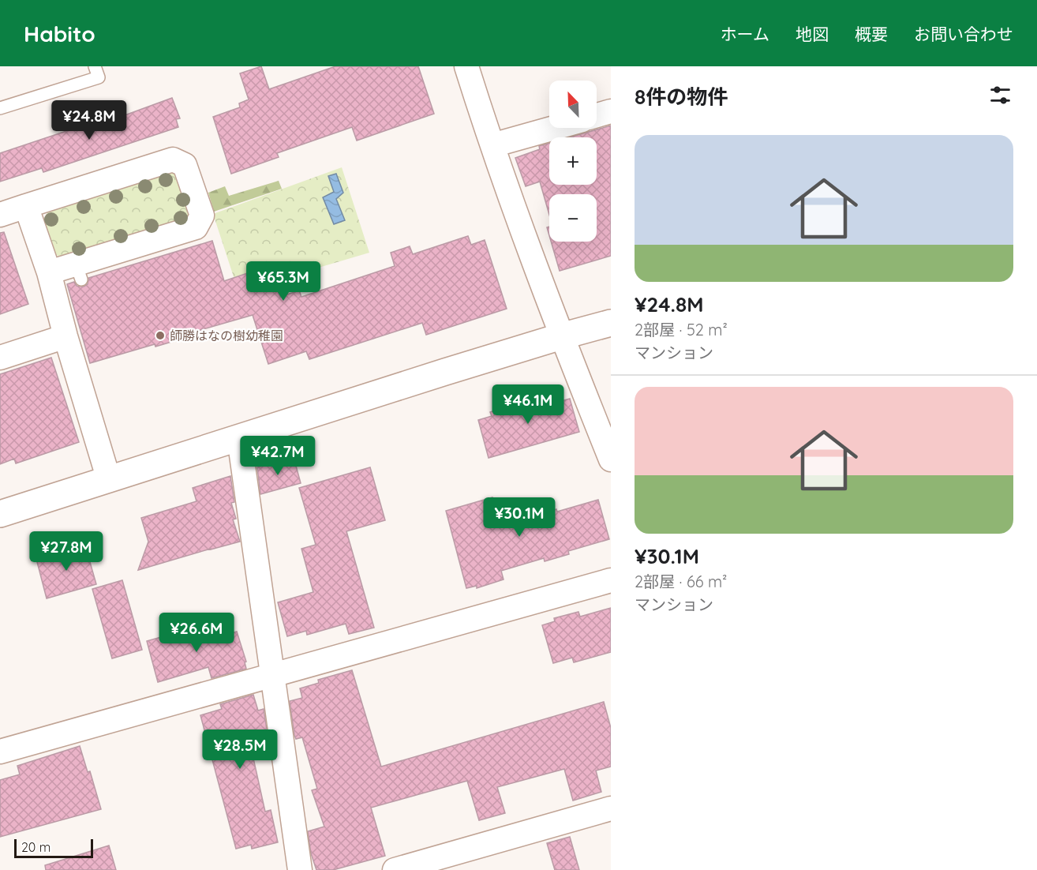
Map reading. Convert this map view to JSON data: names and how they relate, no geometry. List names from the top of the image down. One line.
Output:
{"places":["師勝はなの樹幼稚園"],"scale_bar":"20 m","north":"top left","page":{"header":"Habito","nav":["ホーム","地図","概要","お問い合わせ"],"heading":"8件の物件","map_buttons":["+","−"],"price":["¥24.8M","¥65.3M","¥46.1M","¥42.7M","¥30.1M","¥27.8M","¥26.6M","¥28.5M"],"list":[{"name":"¥24.8M","note":"2部屋 · 52 m² · マンション"},{"name":"¥30.1M","note":"2部屋 · 66 m² · マンション"}],"scale":"20 m"}}
